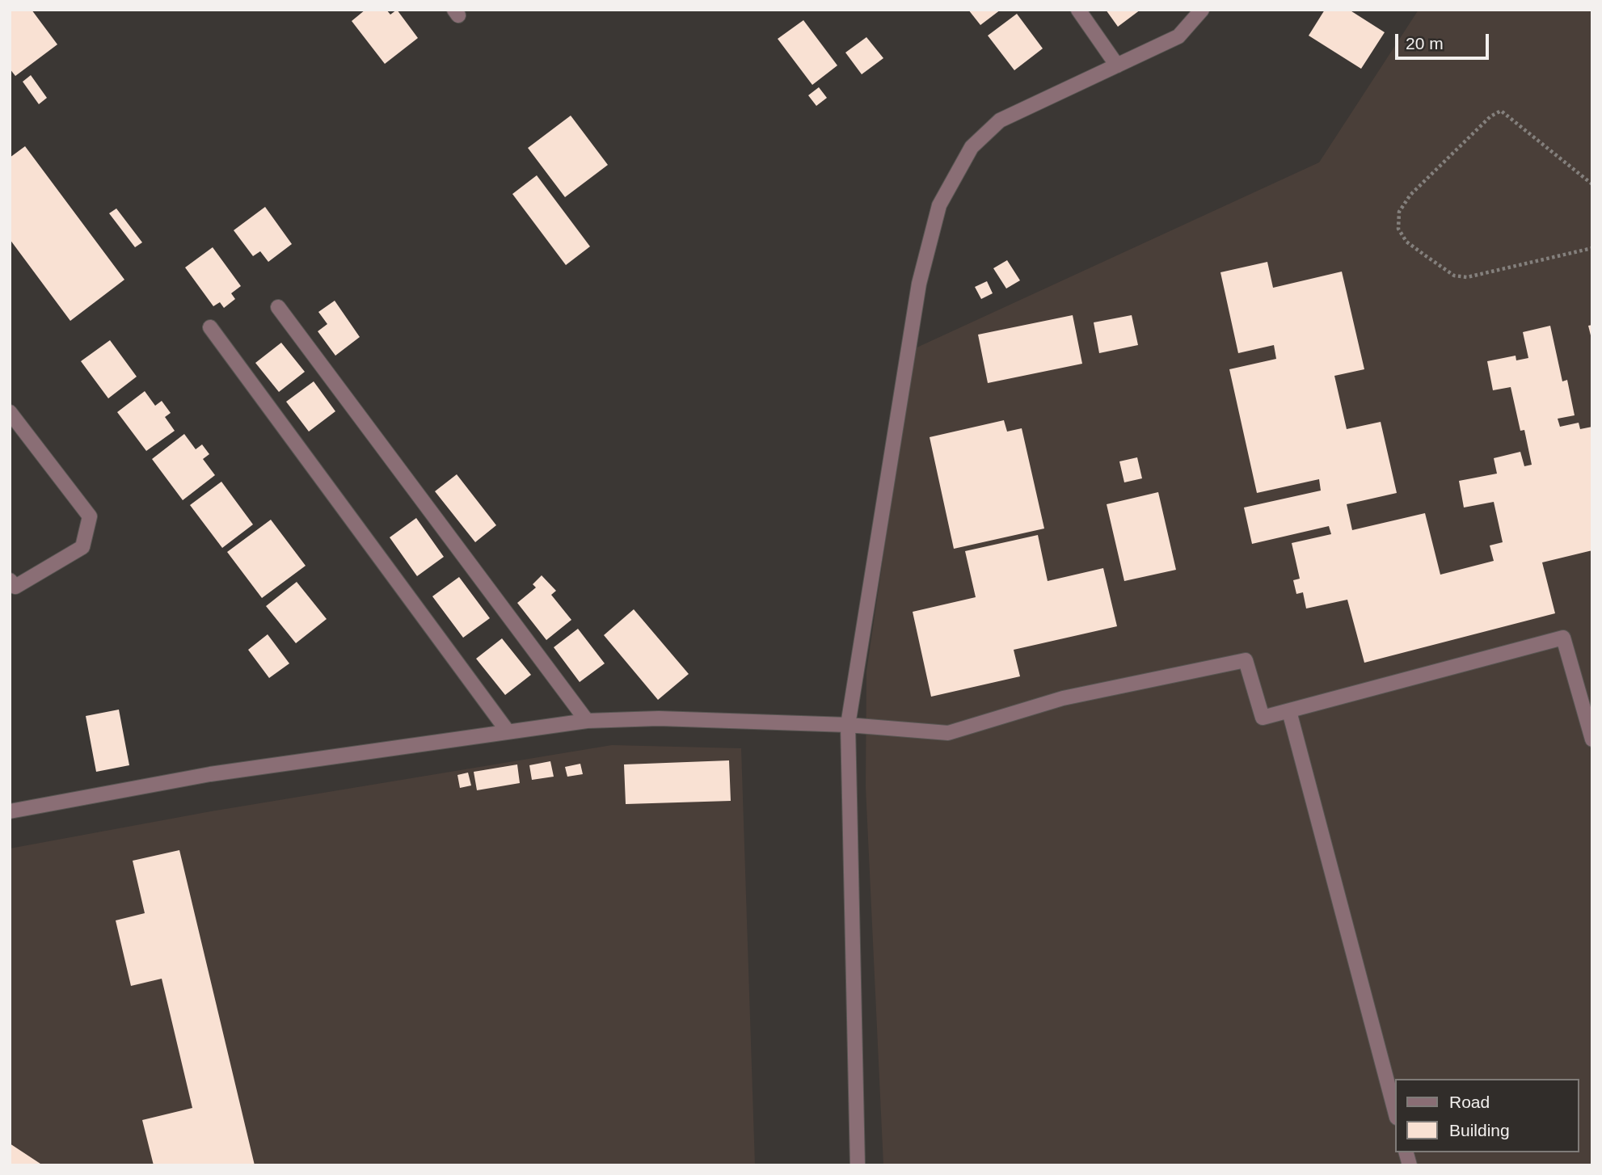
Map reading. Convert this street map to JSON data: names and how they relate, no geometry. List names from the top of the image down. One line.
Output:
{"legend":["Road","Building"],"scale_bar":"20 m"}
